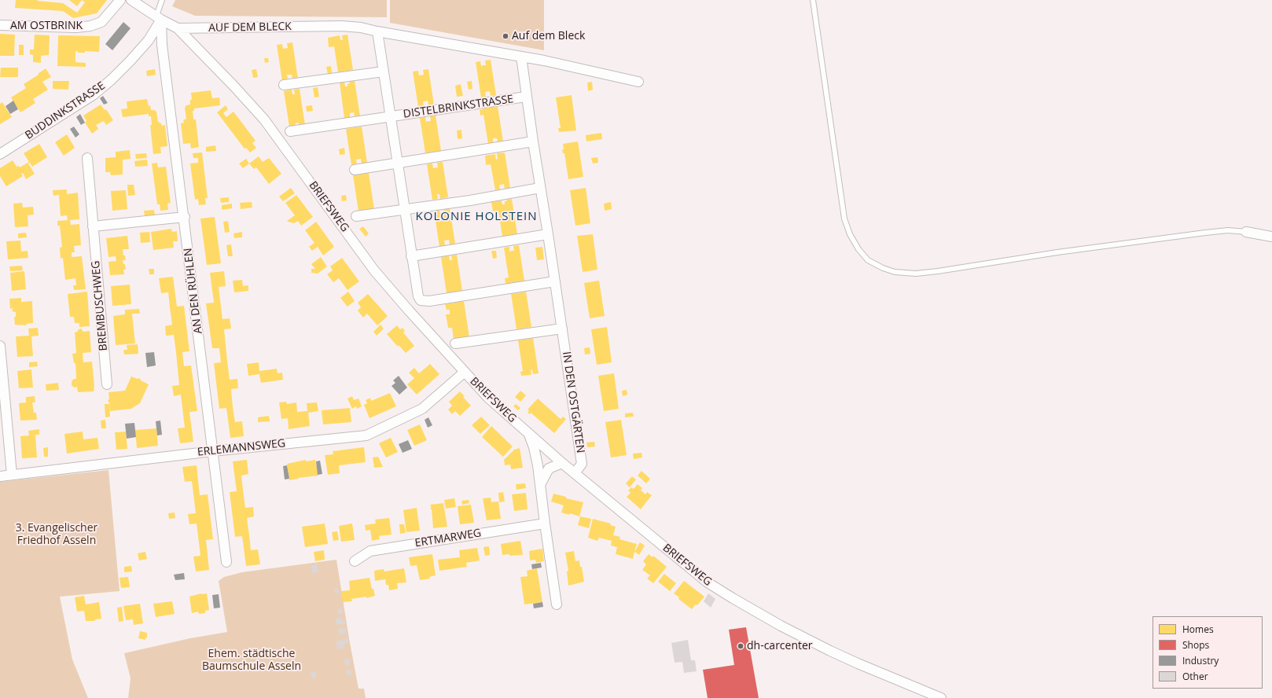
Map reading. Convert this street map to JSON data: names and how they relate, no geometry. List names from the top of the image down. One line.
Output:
{"streets":{"street":["AM OSTBRINK","AUF DEM BLECK","DISTELBRINKSTRASSE","BUDDINKSTRASSE","BRIEFSWEG","AN DEN RÜHLEN","BREMBUSCHWEG","IN DEN OSTGÄRTEN","ERLEMANNSWEG","ERTMARWEG"]},"crossings":[["AUF DEM BLECK","DISTELBRINKSTRASSE"],["AUF DEM BLECK","BRIEFSWEG"],["AUF DEM BLECK","IN DEN OSTGÄRTEN"],["DISTELBRINKSTRASSE","IN DEN OSTGÄRTEN"],["BUDDINKSTRASSE","BRIEFSWEG"],["BUDDINKSTRASSE","AN DEN RÜHLEN"],["BRIEFSWEG","AN DEN RÜHLEN"],["BRIEFSWEG","IN DEN OSTGÄRTEN"],["BRIEFSWEG","ERLEMANNSWEG"],["AN DEN RÜHLEN","ERLEMANNSWEG"]],"districts":["KOLONIE HOLSTEIN"],"parks":["3. Evangelischer Friedhof Asseln","Ehem. städtische Baumschule Asseln"],"places":["Auf dem Bleck","dh-carcenter"],"legend":["Homes","Shops","Industry","Other"]}
